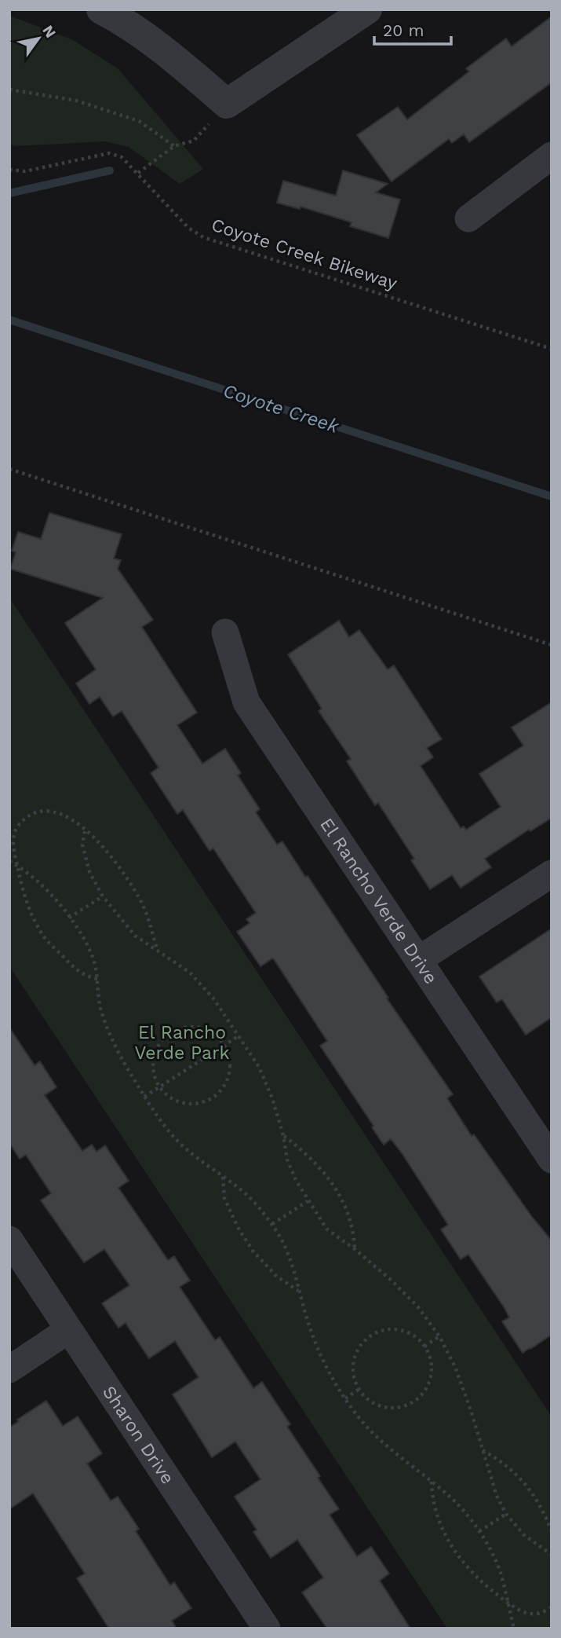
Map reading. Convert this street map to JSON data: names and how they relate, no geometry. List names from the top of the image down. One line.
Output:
{"streets":{"street":["El Rancho Verde Drive","Sharon Drive"],"path":["Coyote Creek Bikeway"]},"water":["Coyote Creek"],"parks":["El Rancho Verde Park"],"scale_bar":"20 m","north":"top right"}
